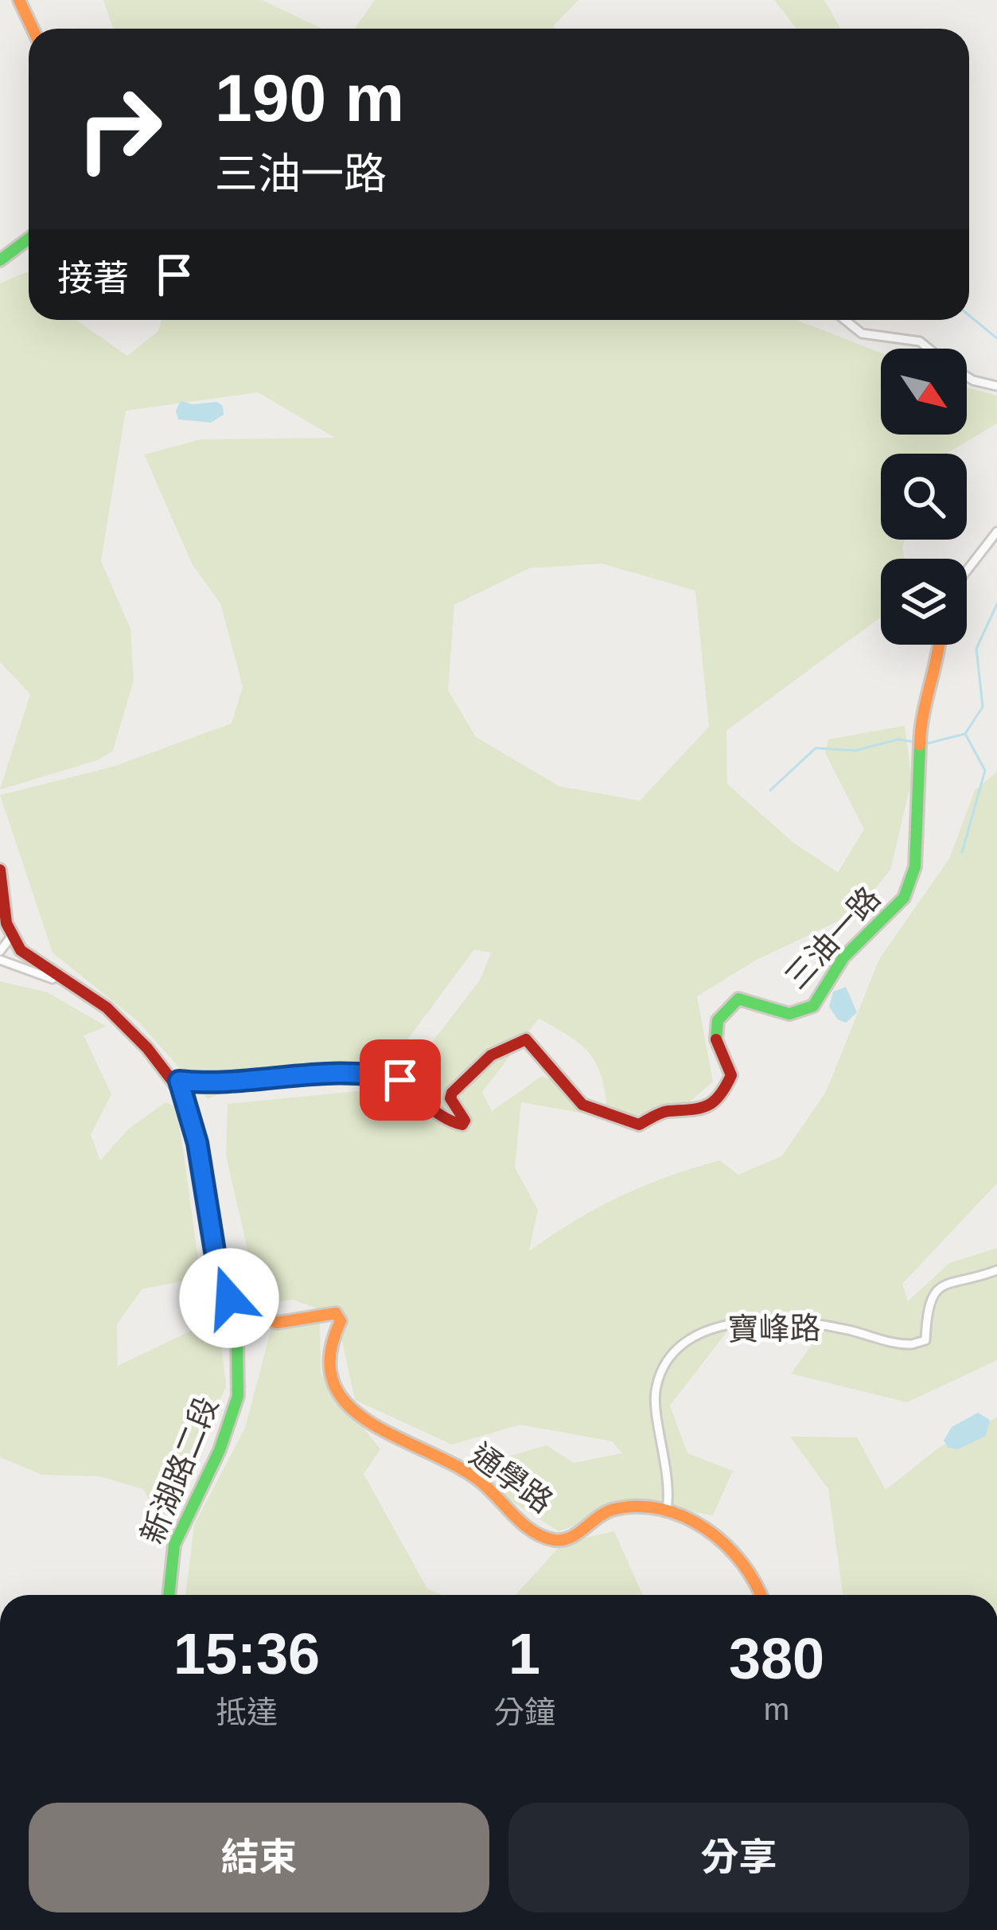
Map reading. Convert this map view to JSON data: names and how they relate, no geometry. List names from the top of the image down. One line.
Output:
{"streets":{"street":["三油一路","寶峰路","新湖路二段","通學路"]},"crossings":[["三油一路","新湖路二段"],["寶峰路","通學路"],["新湖路二段","通學路"]],"north":"bottom right","page":{"turn":["190 m","三油一路"],"then":"接著","eta":["15:36","抵達","1","分鐘","380","m"],"buttons":["結束","分享"]}}
